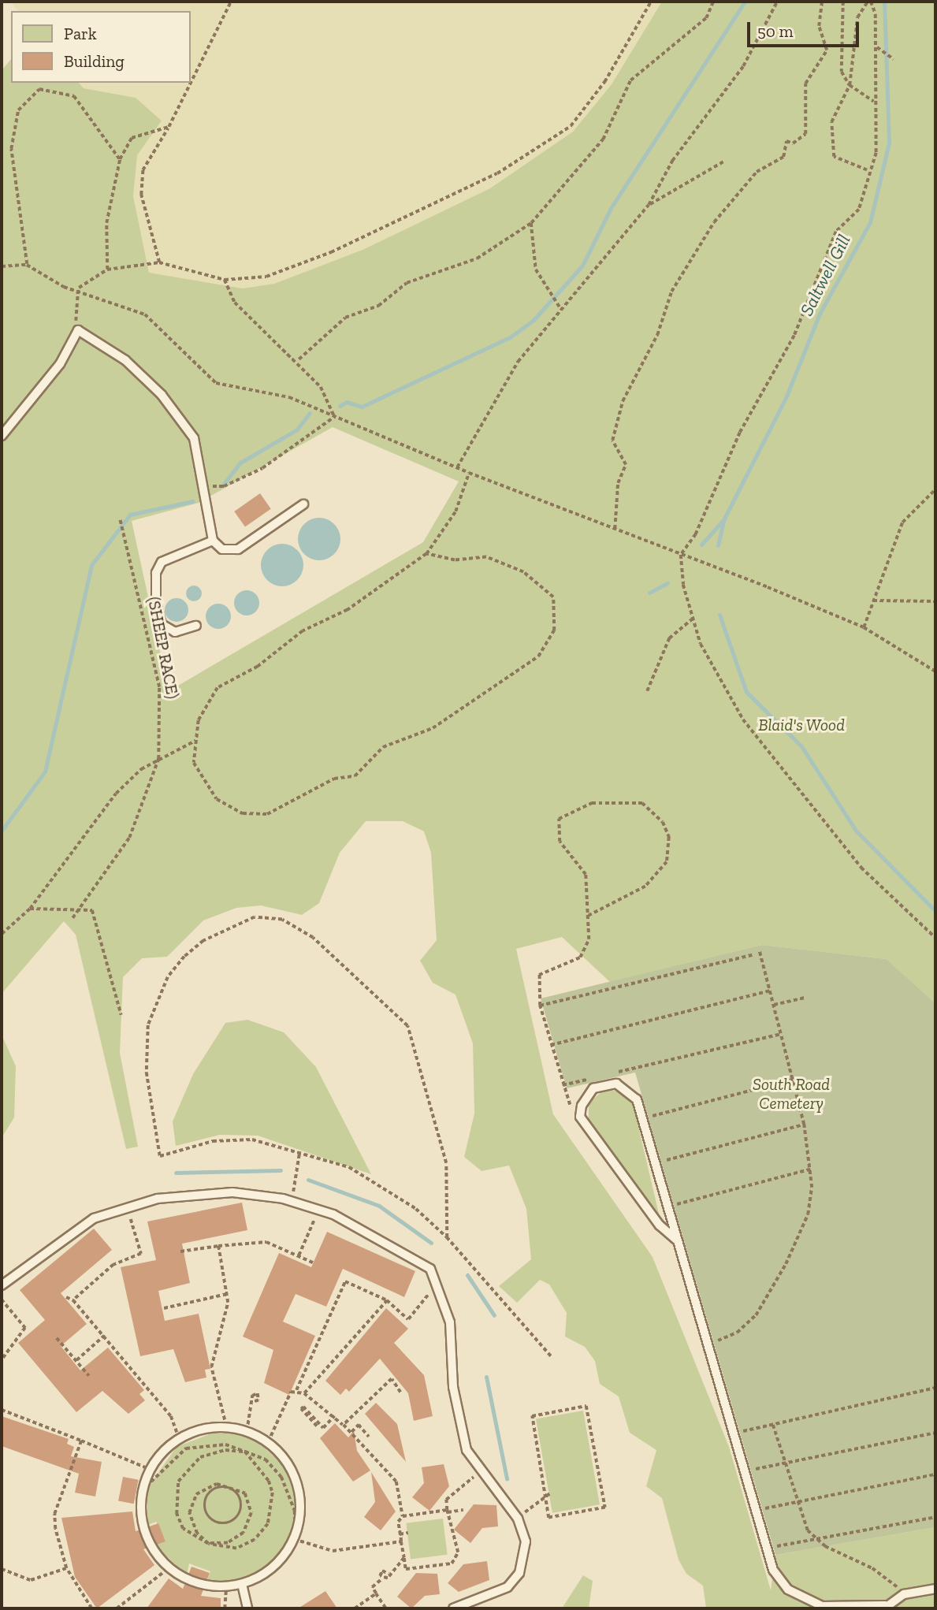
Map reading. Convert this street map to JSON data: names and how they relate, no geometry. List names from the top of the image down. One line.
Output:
{"streets":{"path":["(SHEEP RACE)"]},"water":["Saltwell Gill"],"parks":["Blaid's Wood","South Road Cemetery"],"legend":["Park","Building"],"scale_bar":"50 m"}
